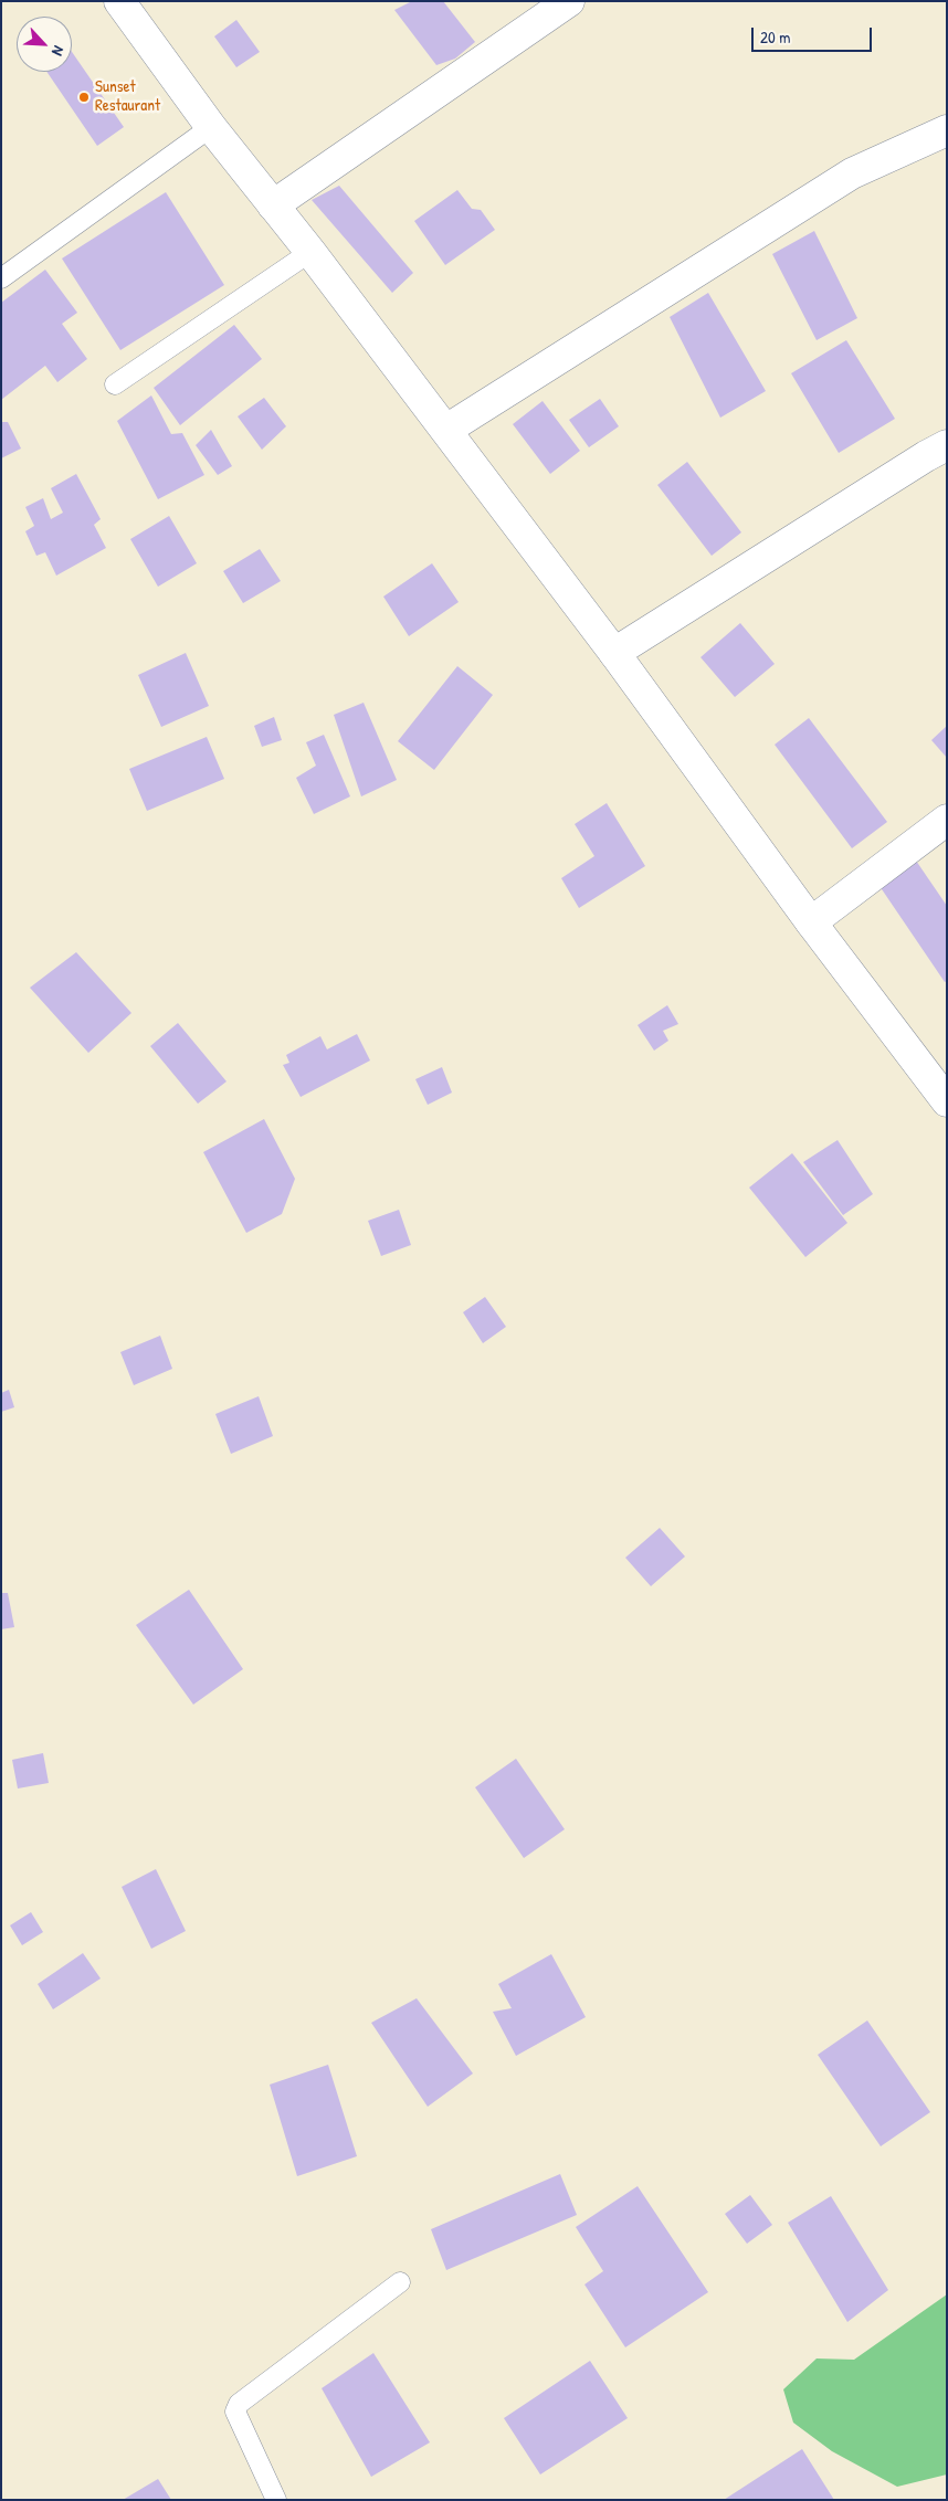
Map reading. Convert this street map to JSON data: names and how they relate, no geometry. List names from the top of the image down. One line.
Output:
{"places":["Sunset Restaurant"],"scale_bar":"20 m","north":"bottom right"}
